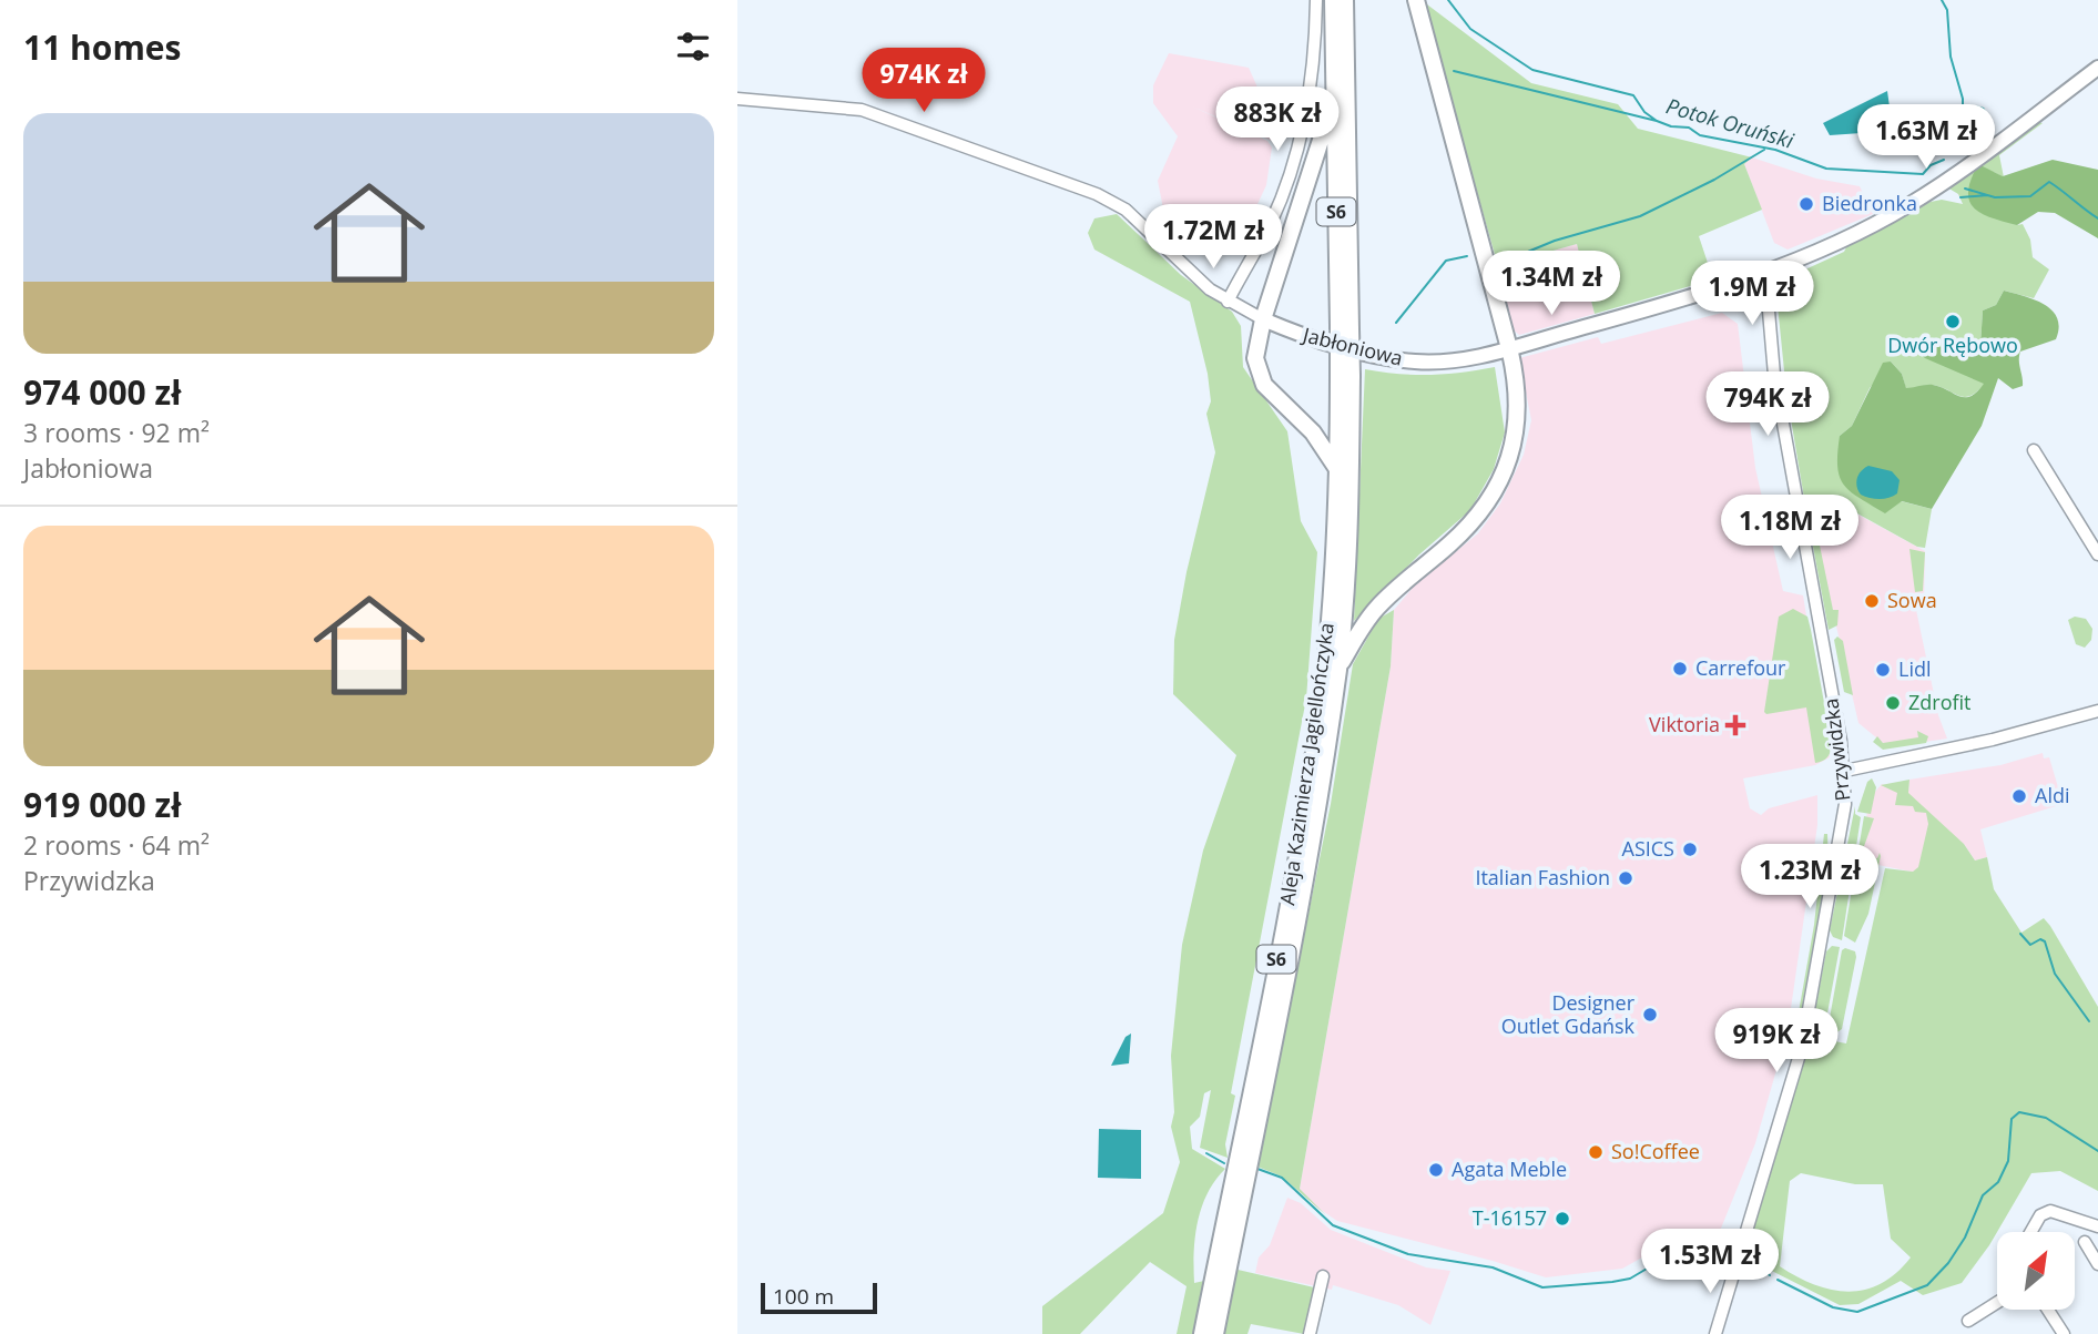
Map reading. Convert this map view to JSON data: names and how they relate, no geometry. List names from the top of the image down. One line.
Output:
{"streets":{"highway":["S6","Aleja Kazimierza Jagiellończyka"],"main road":["Jabłoniowa"],"street":["Przywidzka"]},"crossings":[["Jabłoniowa","Przywidzka"]],"water":["Potok Oruński"],"places":{"other":["Biedronka","Dwór Rębowo","Sowa","Carrefour","Lidl","Zdrofit","Aldi","ASICS","Italian Fashion","Designer Outlet Gdańsk","So!Coffee","Agata Meble","T-16157"],"health":["Viktoria"]},"scale_bar":"100 m","north":"top right","page":{"heading":"11 homes","price":["974K zł","883K zł","1.63M zł","1.72M zł","1.34M zł","1.9M zł","794K zł","1.18M zł","1.23M zł","919K zł","1.53M zł"],"list":[{"name":"974 000 zł","note":"3 rooms · 92 m² · Jabłoniowa"},{"name":"919 000 zł","note":"2 rooms · 64 m² · Przywidzka"}],"scale":"100 m"}}
